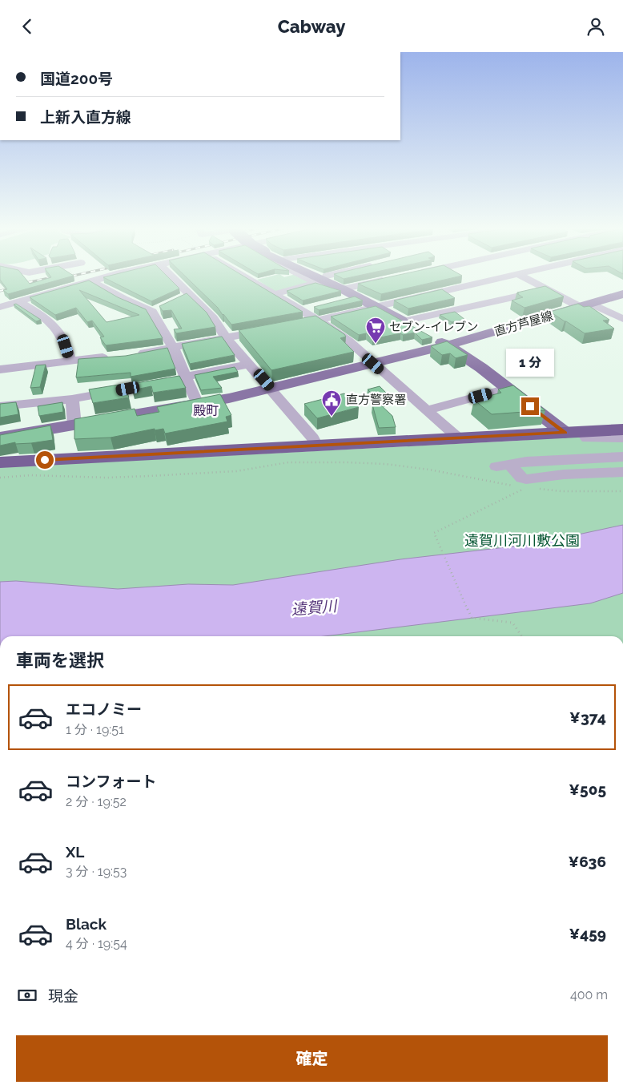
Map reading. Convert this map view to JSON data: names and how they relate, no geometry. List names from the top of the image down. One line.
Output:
{"streets":{"main road":["直方芦屋線"]},"districts":["殿町"],"water":["遠賀川"],"parks":["遠賀川河川敷公園"],"places":{"supermarket":["セブン-イレブン"],"public building":["直方警察署"]},"page":{"header":"Cabway","banner":["国道200号","上新入直方線"],"bubble":"1 分","heading":"車両を選択","list":[{"name":"エコノミー","note":"1 分 · 19:51","value":"¥374"},{"name":"コンフォート","note":"2 分 · 19:52","value":"¥505"},{"name":"XL","note":"3 分 · 19:53","value":"¥636"},{"name":"Black","note":"4 分 · 19:54","value":"¥459"}],"pay":["現金","400 m"],"buttons":"確定"}}
